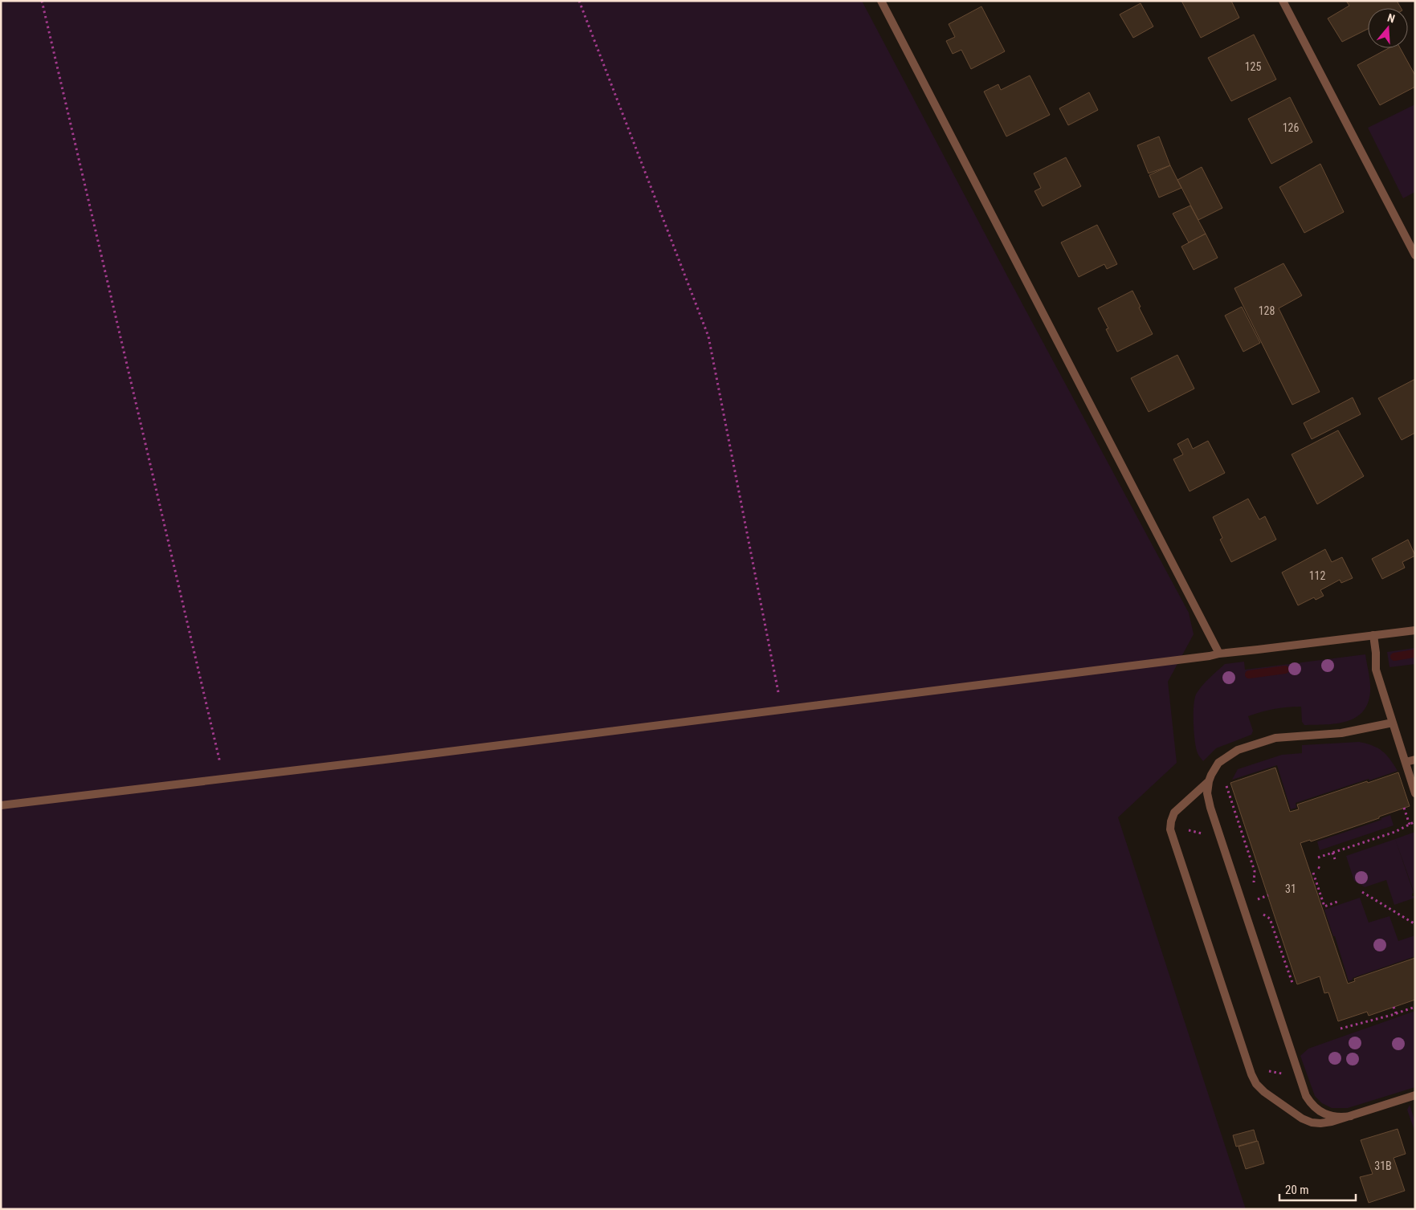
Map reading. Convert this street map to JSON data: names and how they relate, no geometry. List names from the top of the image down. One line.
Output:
{"house_numbers":["125","126","128","112","31","31B"],"scale_bar":"20 m","north":"top"}
